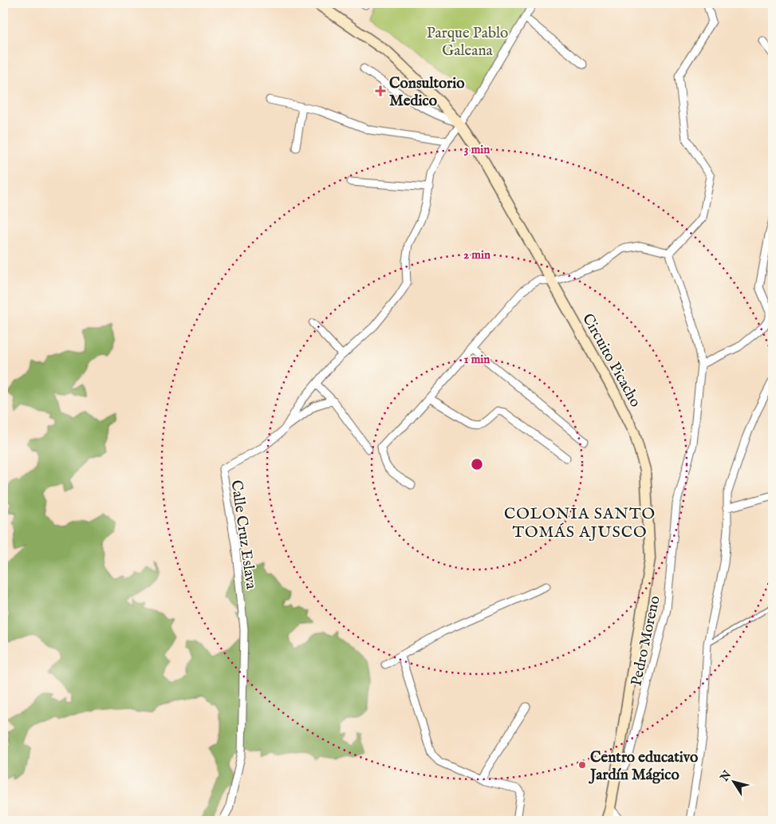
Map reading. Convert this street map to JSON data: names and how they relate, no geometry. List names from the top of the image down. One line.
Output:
{"streets":{"main road":["Circuito Picacho"],"street":["Calle Cruz Eslava","Pedro Moreno"]},"crossings":[["Circuito Picacho","Calle Cruz Eslava"],["Circuito Picacho","Pedro Moreno"]],"districts":["COLONIA SANTO TOMÁS AJUSCO"],"parks":["Parque Pablo Galeana"],"places":{"health":["Consultorio Medico"],"other":["Centro educativo Jardín Mágico"]},"north":"top left","rings":["3 min","2 min","1 min"]}
